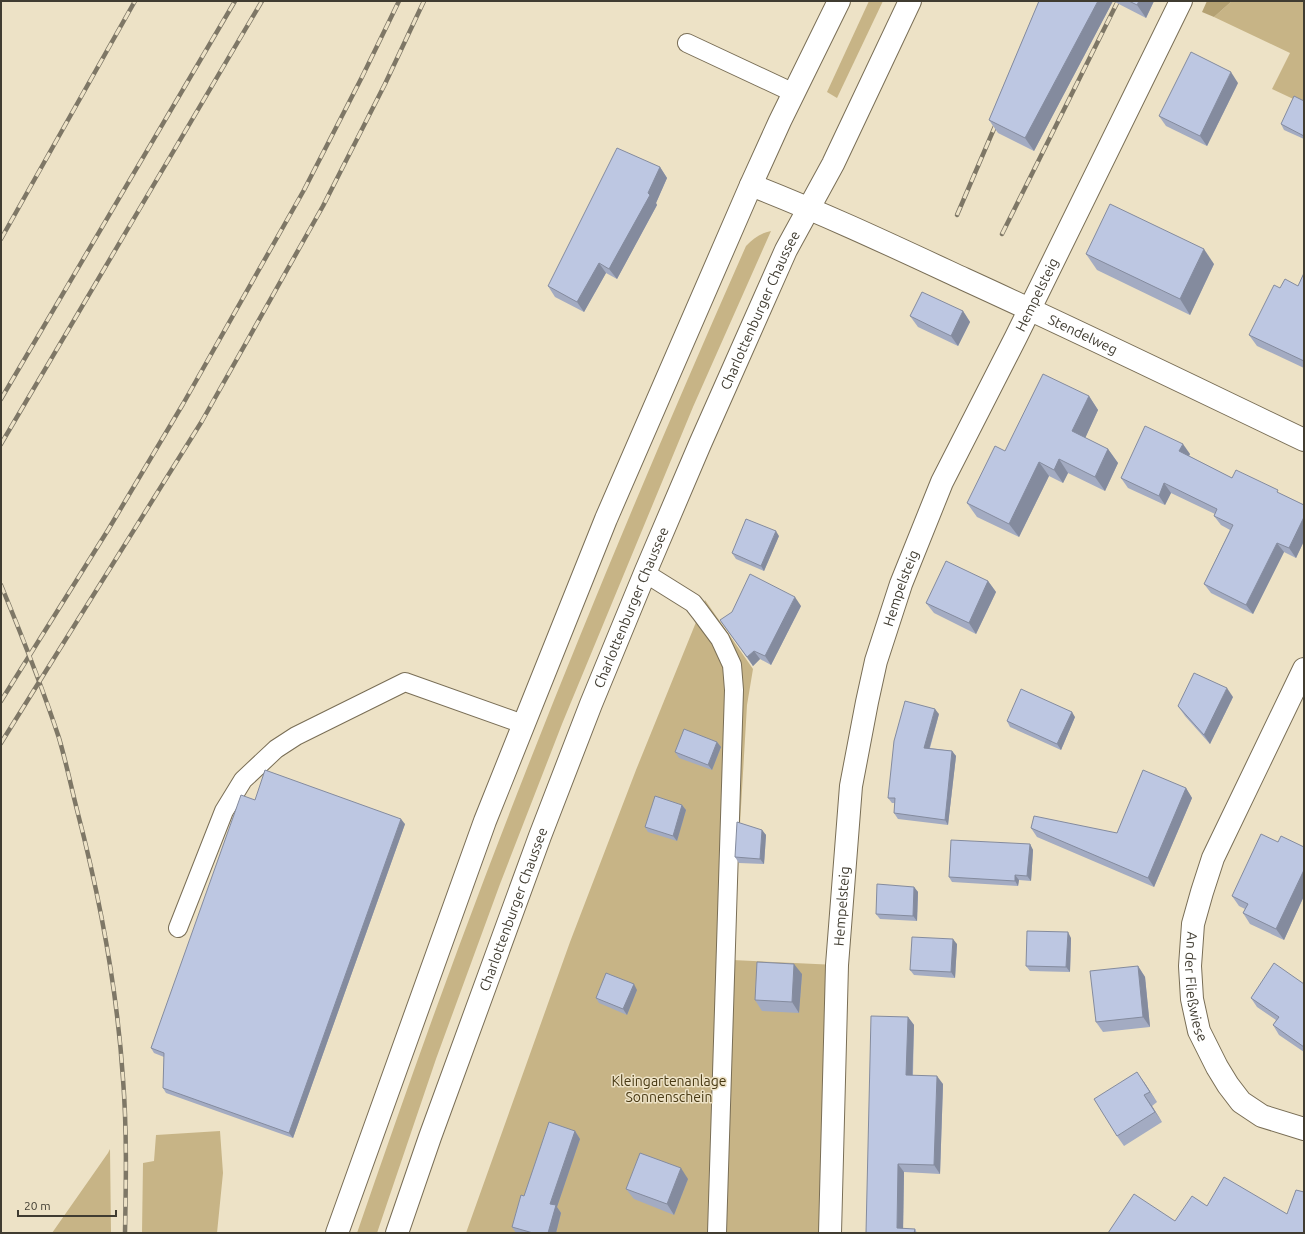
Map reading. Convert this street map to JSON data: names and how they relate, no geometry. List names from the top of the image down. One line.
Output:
{"streets":{"main road":["Hempelsteig","Charlottenburger Chaussee","Stendelweg","An der Fließwiese"]},"crossings":[["Hempelsteig","Stendelweg"],["Charlottenburger Chaussee","Stendelweg"]],"parks":["Kleingartenanlage Sonnenschein"],"scale_bar":"20 m"}
